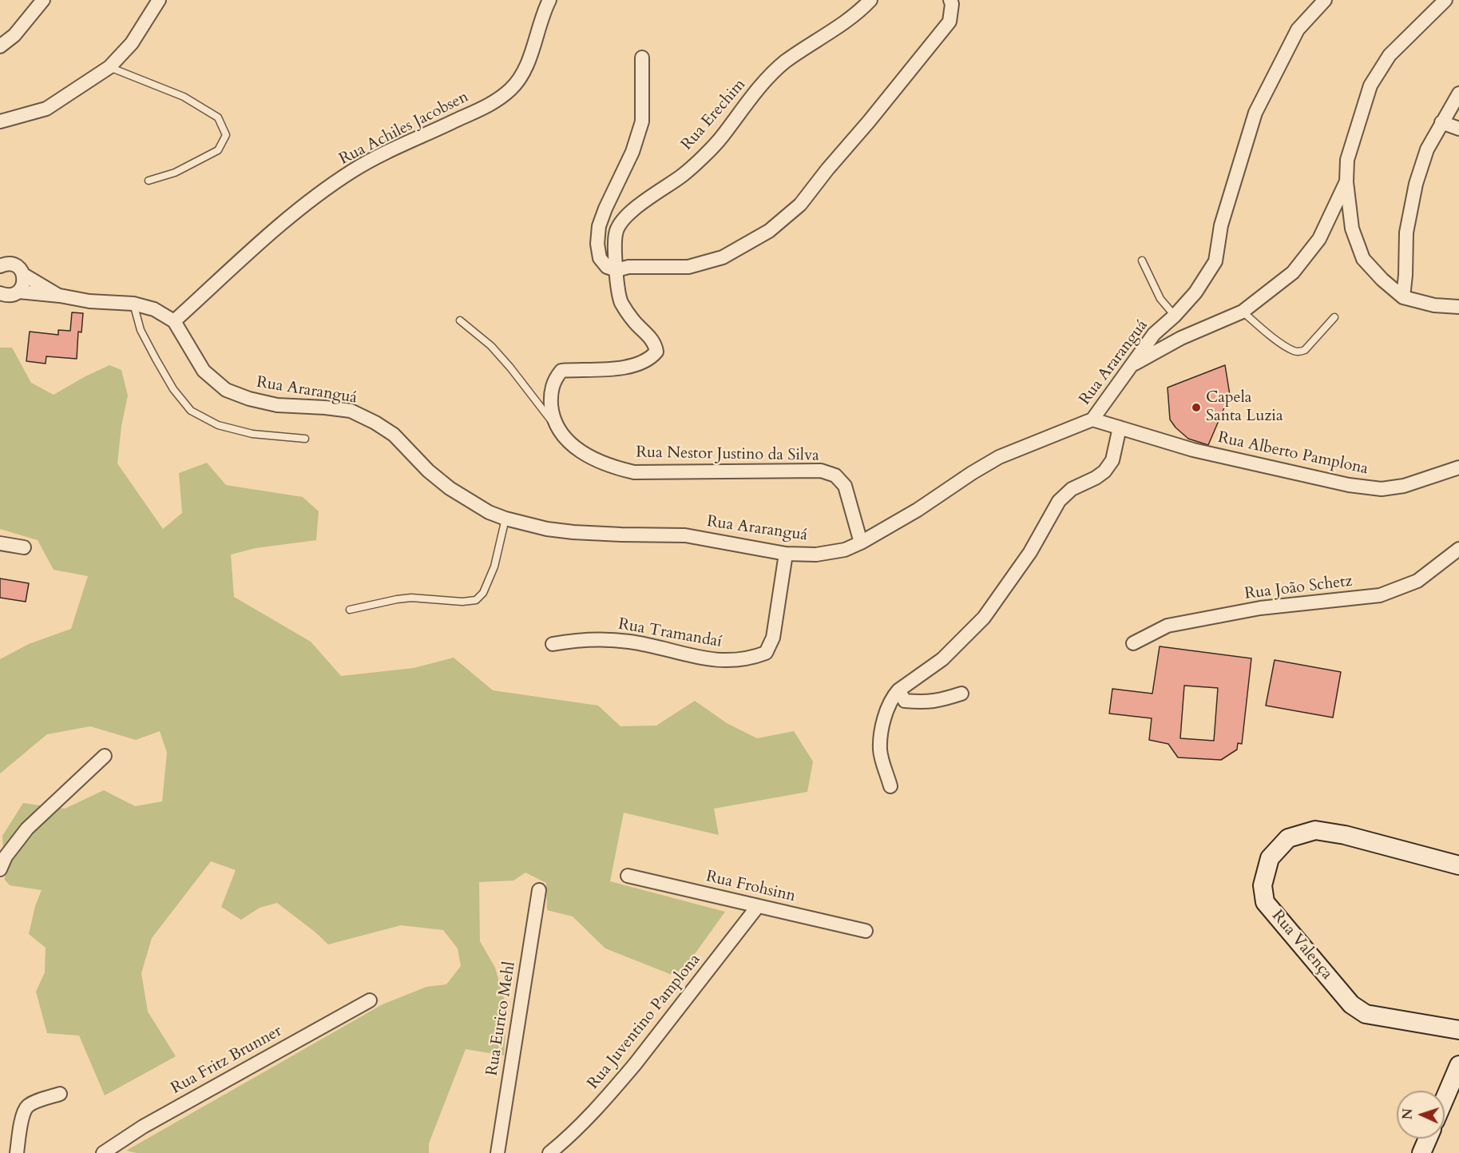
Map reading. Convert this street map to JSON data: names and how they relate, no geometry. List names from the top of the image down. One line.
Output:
{"streets":{"street":["Rua Erechim","Rua Achiles Jacobsen","Rua Araranguá","Rua Alberto Pamplona","Rua Nestor Justino da Silva","Rua João Schetz","Rua Tramandaí","Rua Frohsinn","Rua Valença","Rua Eurico Mehl","Rua Juventino Pamplona","Rua Fritz Brunner"]},"crossings":[["Rua Erechim","Rua Nestor Justino da Silva"],["Rua Achiles Jacobsen","Rua Araranguá"],["Rua Araranguá","Rua Alberto Pamplona"],["Rua Araranguá","Rua Nestor Justino da Silva"],["Rua Araranguá","Rua Tramandaí"],["Rua Frohsinn","Rua Juventino Pamplona"]],"places":["Capela Santa Luzia"],"north":"left"}
